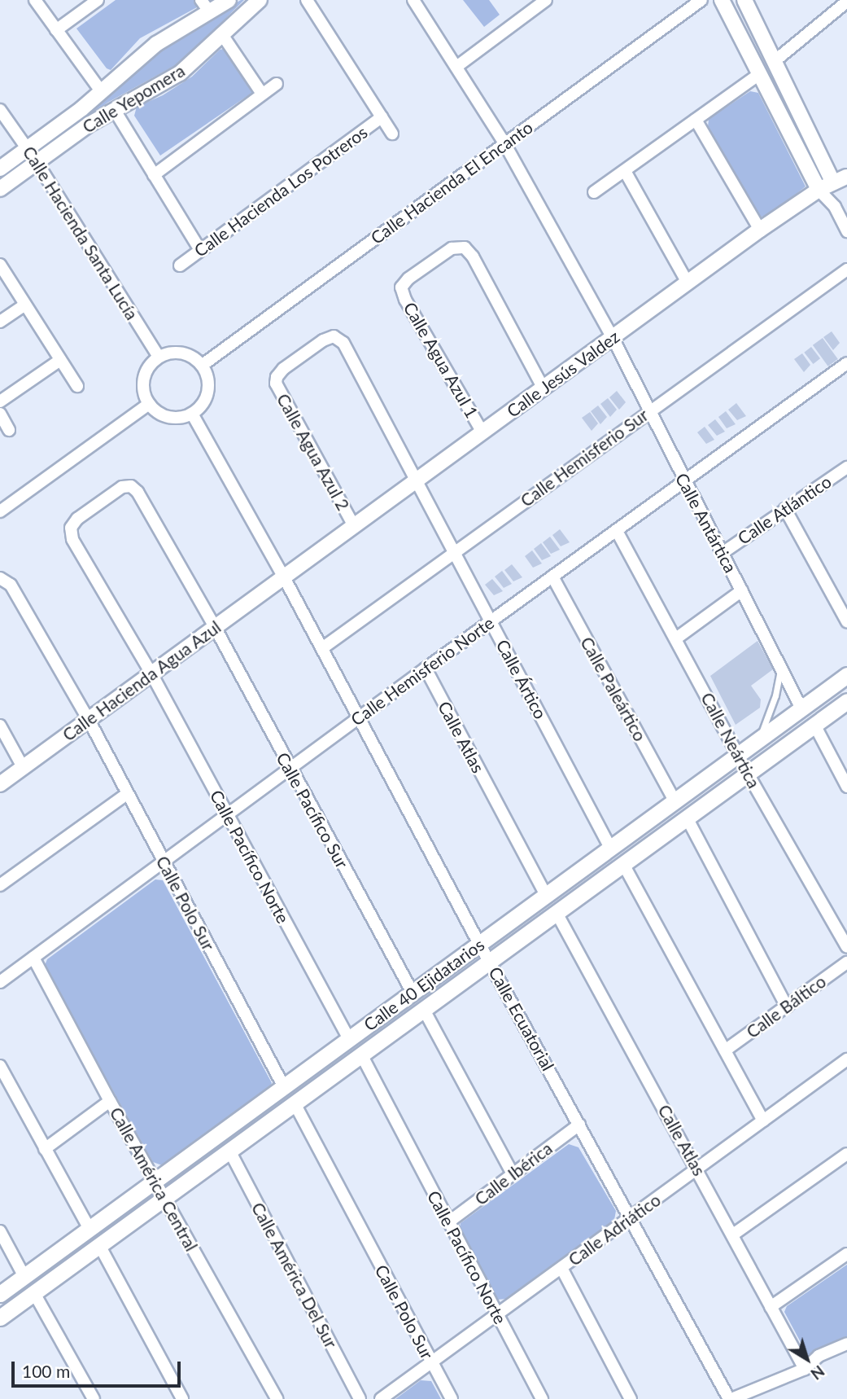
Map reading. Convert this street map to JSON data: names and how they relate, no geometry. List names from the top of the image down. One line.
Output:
{"streets":{"main road":["Calle 40 Ejidatarios"],"street":["Calle Yepomera","Calle Hacienda El Encanto","Calle Hacienda Los Potreros","Calle Hacienda Santa Lucía","Calle Agua Azul 1","Calle Jesús Valdez","Calle Agua Azul 2","Calle Hemisferio Sur","Calle Atlántico","Calle Antártica","Calle Hemisferio Norte","Calle Ártico","Calle Hacienda Agua Azul","Calle Paleártico","Calle Atlas","Calle Neártica","Calle Pacífico Sur","Calle Pacífico Norte","Calle Polo Sur","Calle Báltico","Calle Ecuatorial","Calle Ibérica","Calle América Central","Calle Adriático","Calle América Del Sur"]},"crossings":[["Calle Yepomera","Calle Hacienda Santa Lucía"],["Calle Hacienda El Encanto","Calle Hacienda Santa Lucía"],["Calle Hacienda El Encanto","Calle Antártica"],["Calle Agua Azul 1","Calle Jesús Valdez"],["Calle Jesús Valdez","Calle Agua Azul 2"],["Calle Jesús Valdez","Calle Antártica"],["Calle Jesús Valdez","Calle Ártico"],["Calle Jesús Valdez","Calle Hacienda Agua Azul"],["Calle Jesús Valdez","Calle Ecuatorial"],["Calle Agua Azul 2","Calle Ártico"],["Calle Hemisferio Sur","Calle Antártica"],["Calle Hemisferio Sur","Calle Ártico"],["Calle Hemisferio Sur","Calle Ecuatorial"],["Calle Atlántico","Calle Antártica"],["Calle Antártica","Calle Hemisferio Norte"],["Calle Antártica","Calle 40 Ejidatarios"],["Calle Hemisferio Norte","Calle Ártico"],["Calle Hemisferio Norte","Calle Paleártico"],["Calle Hemisferio Norte","Calle Atlas"],["Calle Hemisferio Norte","Calle Neártica"],["Calle Hemisferio Norte","Calle Pacífico Sur"],["Calle Hemisferio Norte","Calle Pacífico Norte"],["Calle Hemisferio Norte","Calle Polo Sur"],["Calle Hemisferio Norte","Calle Ecuatorial"],["Calle Hemisferio Norte","Calle América Central"],["Calle Ártico","Calle 40 Ejidatarios"],["Calle Hacienda Agua Azul","Calle Pacífico Sur"],["Calle Hacienda Agua Azul","Calle Pacífico Norte"],["Calle Hacienda Agua Azul","Calle Polo Sur"],["Calle Hacienda Agua Azul","Calle Ecuatorial"],["Calle Paleártico","Calle 40 Ejidatarios"],["Calle Atlas","Calle 40 Ejidatarios"],["Calle Atlas","Calle Adriático"],["Calle Neártica","Calle 40 Ejidatarios"],["Calle Pacífico Sur","Calle Pacífico Norte"],["Calle Pacífico Sur","Calle 40 Ejidatarios"],["Calle Pacífico Norte","Calle 40 Ejidatarios"],["Calle Pacífico Norte","Calle Ibérica"],["Calle Pacífico Norte","Calle Adriático"],["Calle Polo Sur","Calle 40 Ejidatarios"],["Calle Polo Sur","Calle Adriático"],["Calle 40 Ejidatarios","Calle Ecuatorial"],["Calle 40 Ejidatarios","Calle América Central"],["Calle 40 Ejidatarios","Calle América Del Sur"],["Calle Ecuatorial","Calle Ibérica"],["Calle Ecuatorial","Calle Adriático"]],"scale_bar":"100 m","north":"bottom right"}
